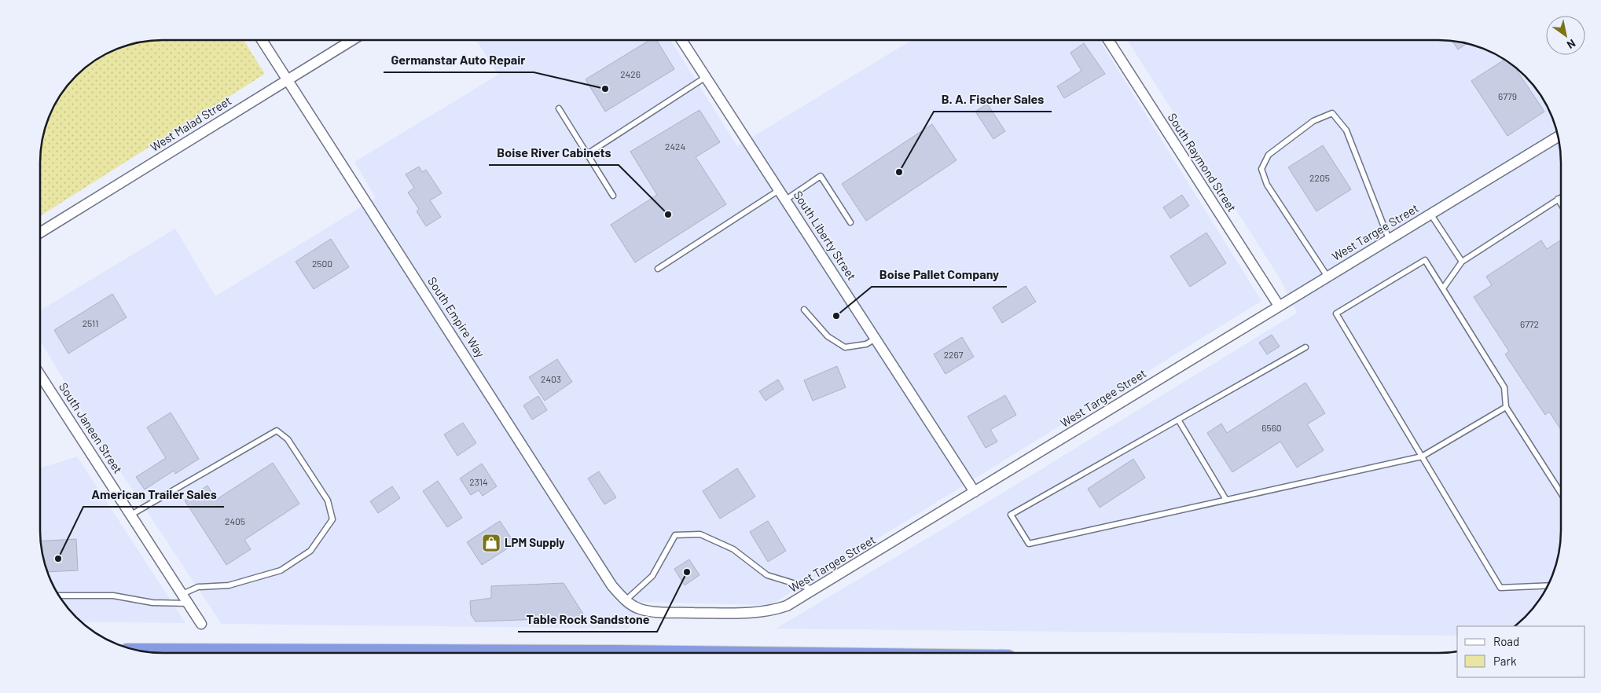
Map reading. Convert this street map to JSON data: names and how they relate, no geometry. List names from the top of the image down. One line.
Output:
{"streets":{"street":["West Malad Street","South Raymond Street","West Targee Street","South Liberty Street","South Empire Way","South Janeen Street"]},"crossings":[["West Malad Street","South Empire Way"],["South Raymond Street","West Targee Street"],["West Targee Street","South Liberty Street"],["West Targee Street","South Empire Way"]],"places":{"other":["Germanstar Auto Repair","B. A. Fischer Sales","Boise River Cabinets","Boise Pallet Company","American Trailer Sales","Table Rock Sandstone"],"shop":["LPM Supply"]},"house_numbers":["2426","6779","2424","2205","2500","2511","6772","2267","2403","6560","2314","2405"],"legend":["Road","Park"],"north":"bottom right"}
